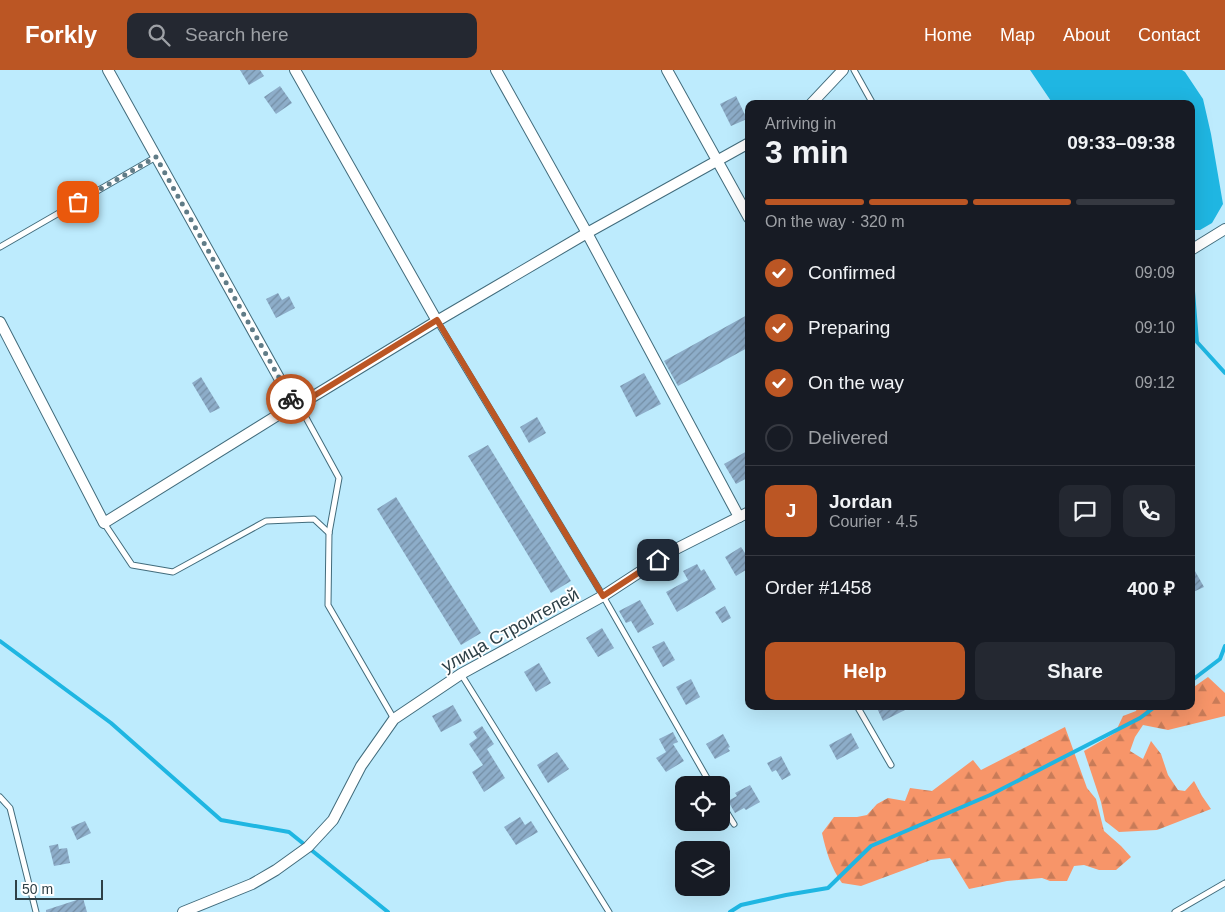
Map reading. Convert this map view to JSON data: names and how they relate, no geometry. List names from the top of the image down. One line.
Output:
{"streets":{"street":["улица Строителей"]},"scale_bar":"50 m","page":{"header":"Forkly","search":"Search here","nav":["Home","Map","About","Contact"],"heading":["3 min","Arriving in","09:33–09:38"],"panel":["Jordan","Courier · 4.5","Order #1458","400 ₽"],"bar":"On the way · 320 m","list":[["Confirmed","09:09"],["Preparing","09:10"],["On the way","09:12"],"Delivered"],"round":"J","buttons":["Help","Share"],"scale":"50 m"}}
